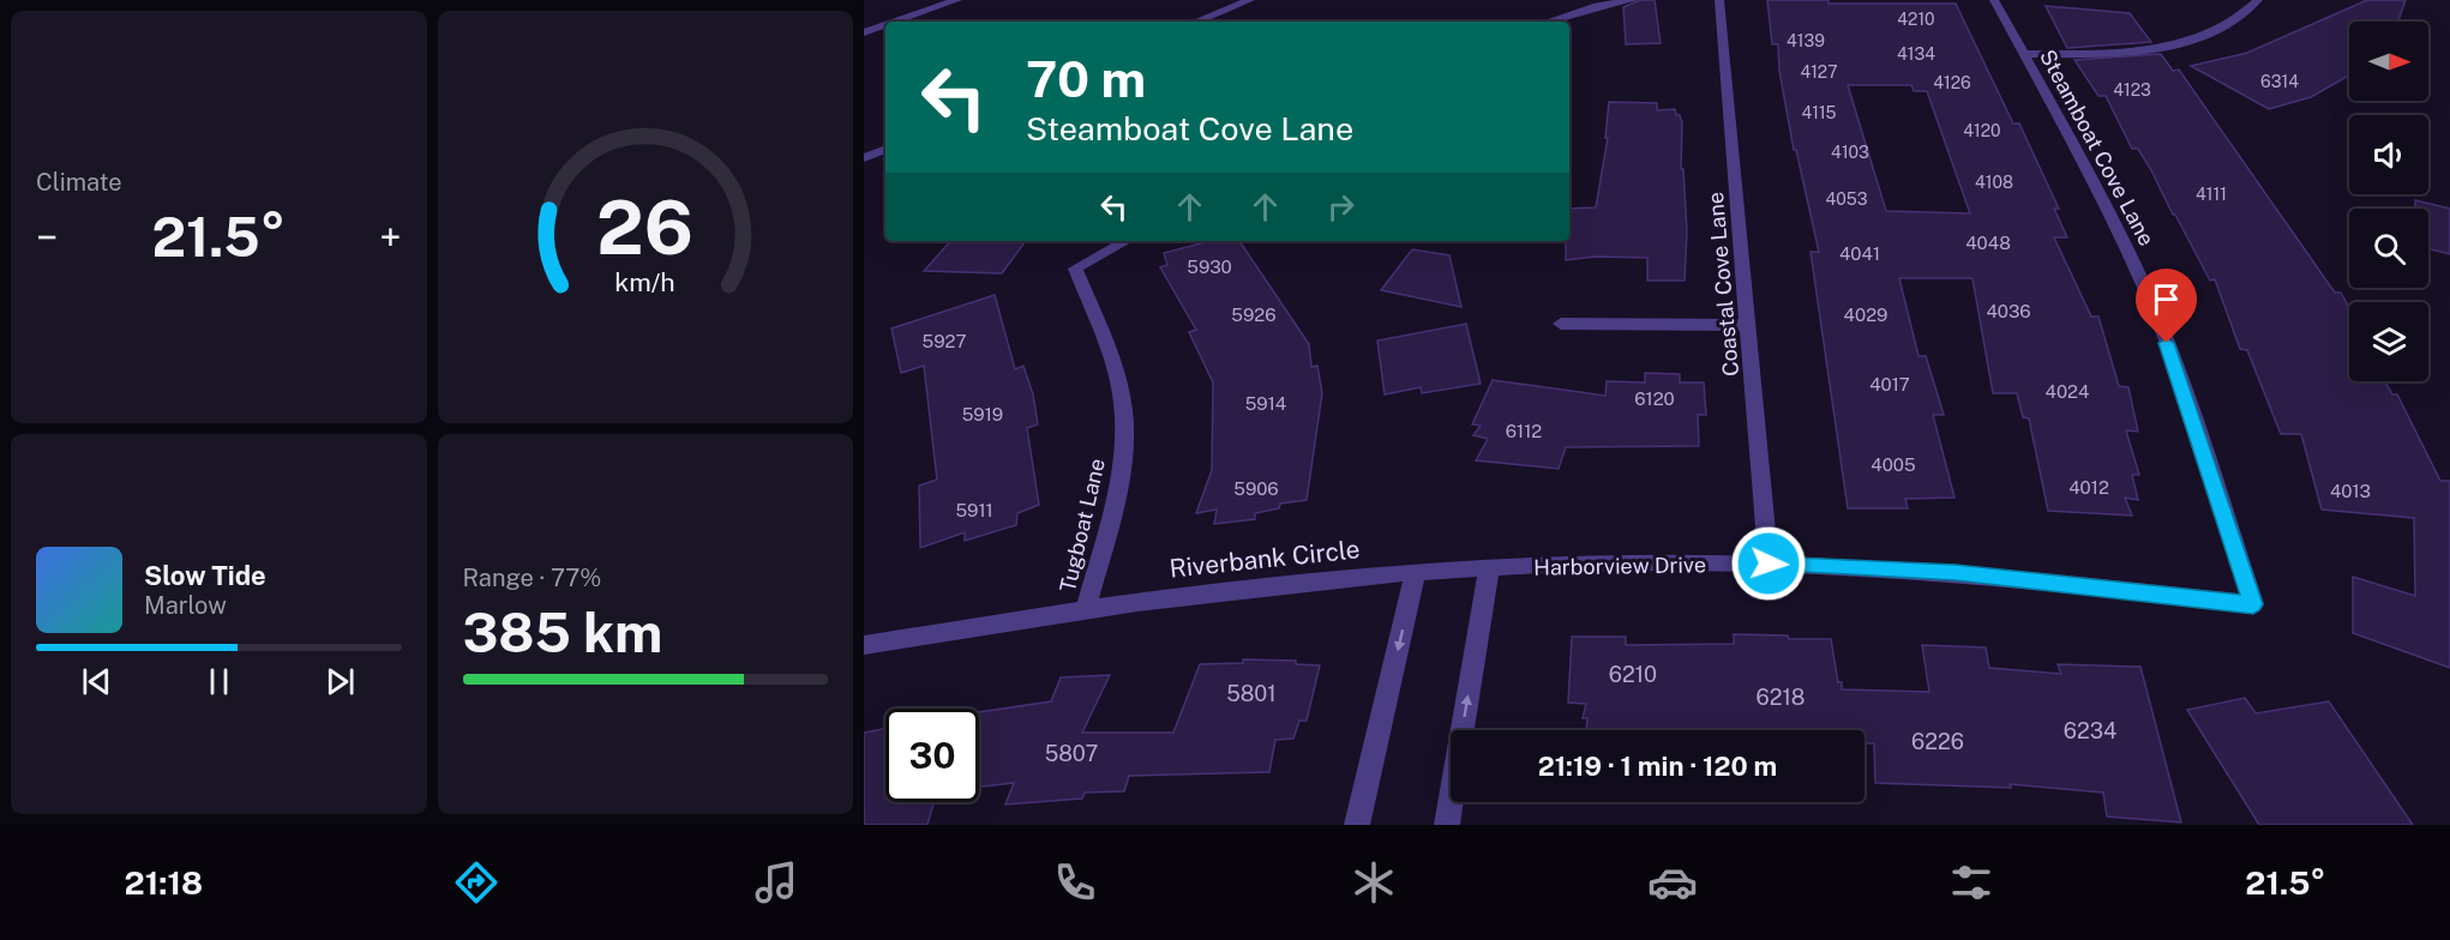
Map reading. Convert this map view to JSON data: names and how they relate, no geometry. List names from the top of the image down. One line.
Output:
{"streets":{"street":["Steamboat Cove Lane","Coastal Cove Lane","Tugboat Lane","Riverbank Circle","Harborview Drive"]},"crossings":[["Steamboat Cove Lane","Harborview Drive"],["Coastal Cove Lane","Harborview Drive"],["Tugboat Lane","Riverbank Circle"],["Riverbank Circle","Harborview Drive"]],"house_numbers":["4210","4139","4134","4127","6314","4126","4123","4115","4120","4103","4108","4111","4053","4048","4041","5930","4036","5926","4029","5927","4017","4024","6120","5914","5919","6112","4005","4012","5906","4013","5911","6210","5801","6218","6234","6226","5807"],"north":"right","page":{"tile":["Climate",["Range · 77%","385 km"]],"turn":["70 m","Steamboat Cove Lane"],"heat":["−","21.5°","+"],"song":["Slow Tide","Marlow"],"limit":"30","trip":"21:19 · 1 min · 120 m","tabs":["21:18","21.5°"],"gauge":["26","km/h"]}}
